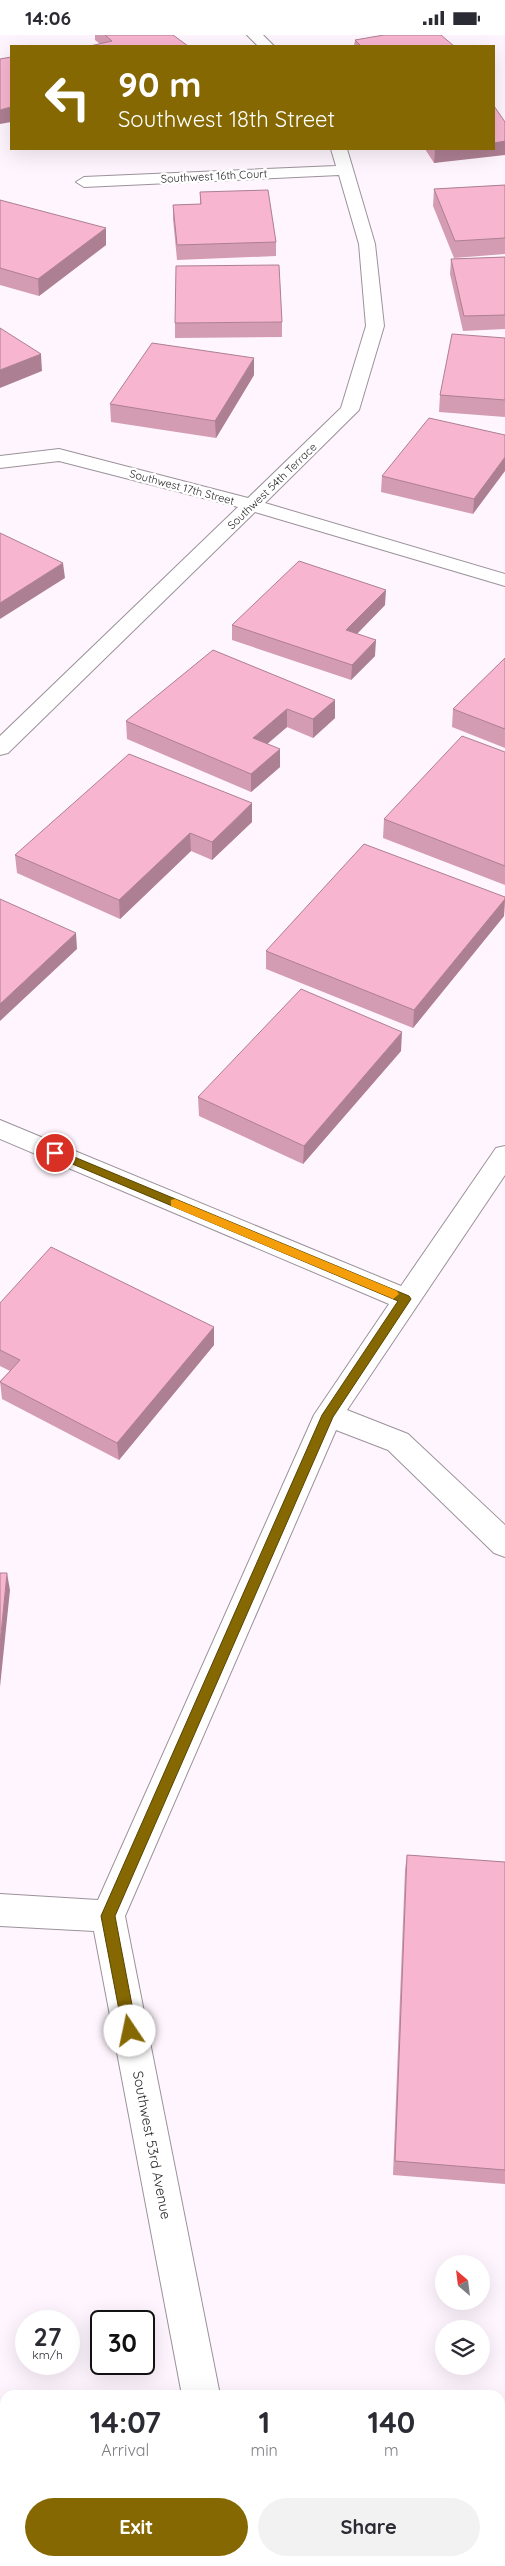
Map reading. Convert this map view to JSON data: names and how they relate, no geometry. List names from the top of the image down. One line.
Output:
{"streets":{"street":["Southwest 16th Court","Southwest 54th Terrace","Southwest 17th Street","Southwest 53rd Avenue"]},"crossings":[["Southwest 16th Court","Southwest 54th Terrace"],["Southwest 54th Terrace","Southwest 17th Street"]],"north":"top left","page":{"status":"14:06","turn":["90 m","Southwest 18th Street"],"speed":"27 km/h","limit":"30","eta":["14:07","Arrival","1","min","140","m"],"buttons":["Exit","Share"]}}
